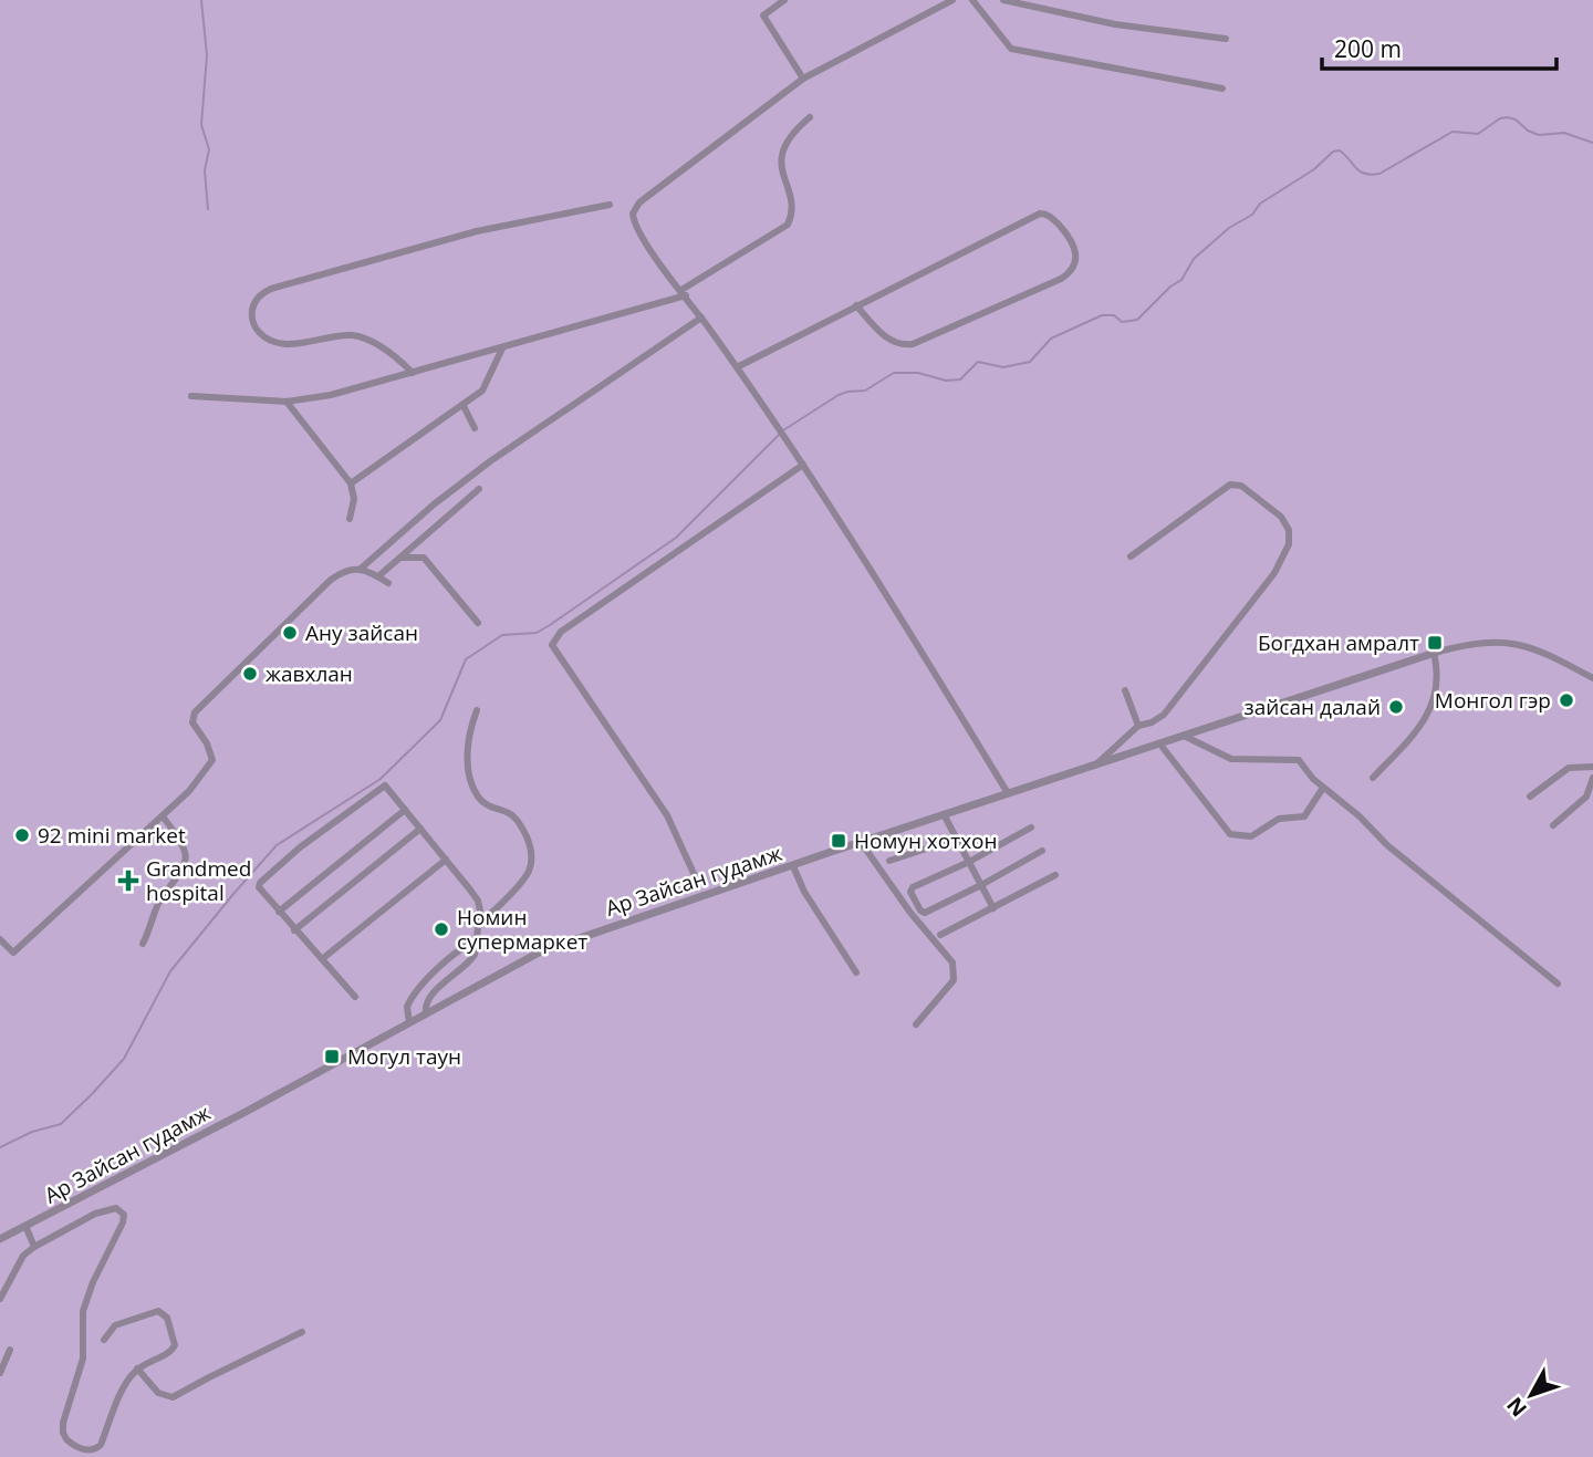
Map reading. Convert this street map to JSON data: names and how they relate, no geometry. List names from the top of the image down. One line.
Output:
{"streets":{"street":["Ар Зайсан гудамж"]},"places":{"other":["Ану зайсан","жавхлан","Монгол гэр","зайсан далай","92 mini market","Номин супермаркет"],"transit":["Богдхан амралт","Номун хотхон","Могул таун"],"health":["Grandmed hospital"]},"scale_bar":"200 m","north":"bottom left"}
